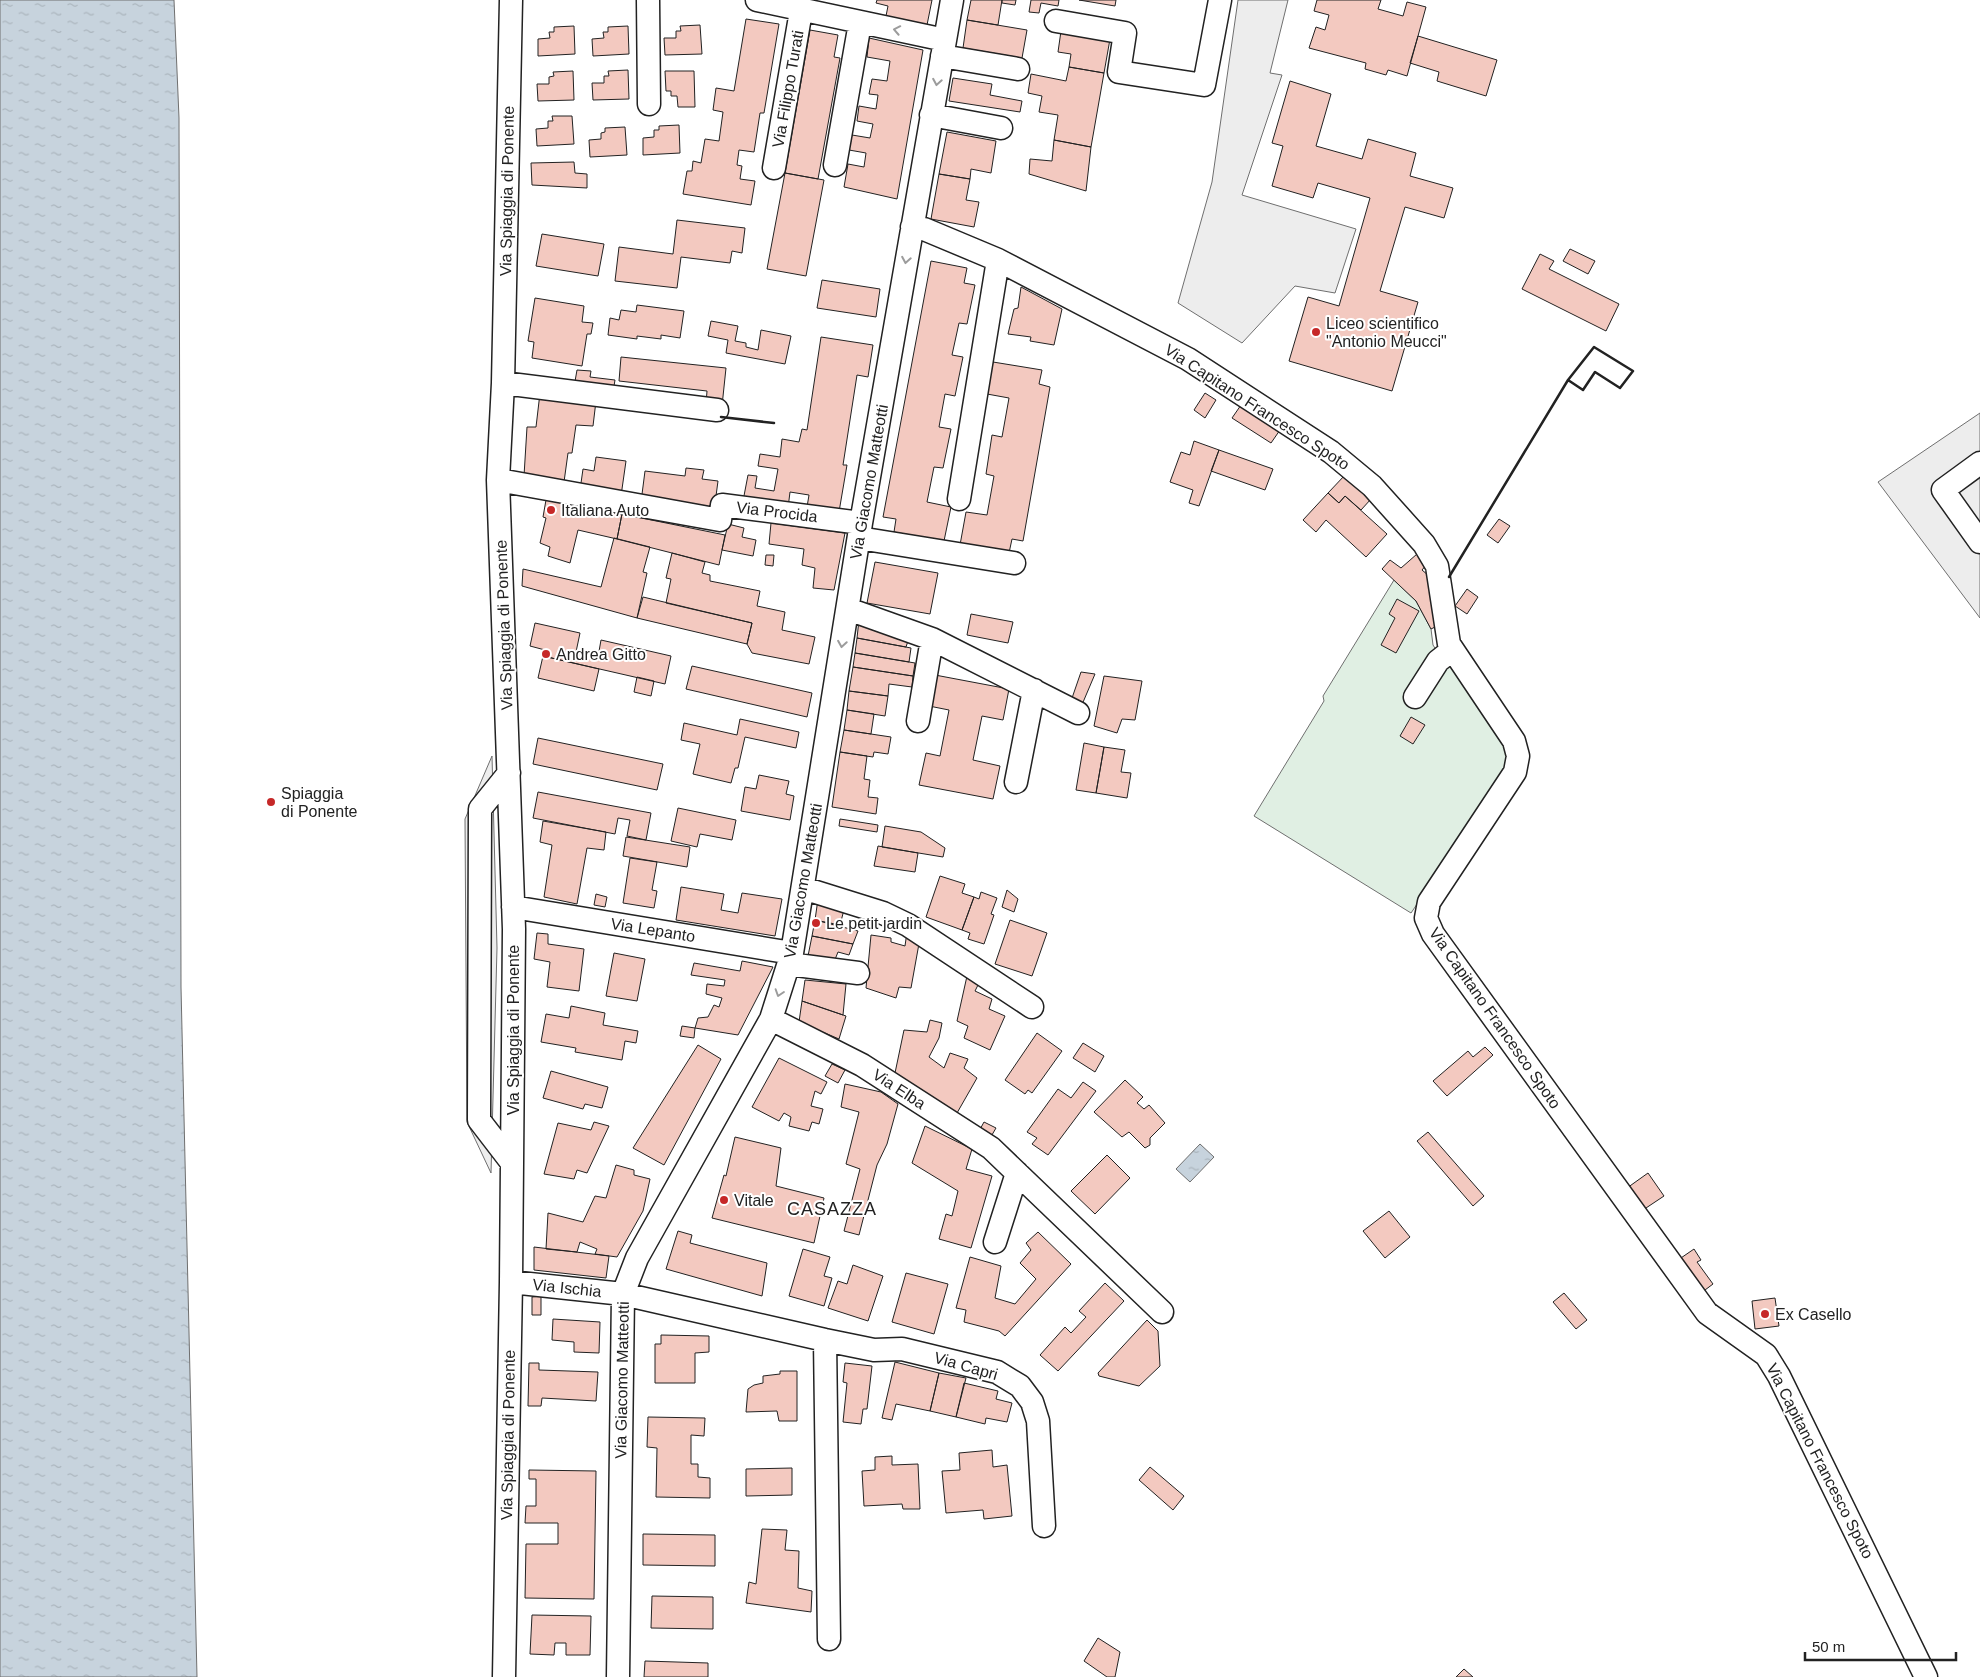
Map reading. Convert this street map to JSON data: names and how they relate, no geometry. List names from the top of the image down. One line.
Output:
{"streets":{"street":["Via Filippo Turati","Via Spiaggia di Ponente","Via Capitano Francesco Spoto","Via Giacomo Matteotti","Via Procida","Via Lepanto","Via Elba","Via Ischia","Via Capri"]},"crossings":[["Via Filippo Turati","Via Giacomo Matteotti"],["Via Spiaggia di Ponente","Via Procida"],["Via Spiaggia di Ponente","Via Lepanto"],["Via Spiaggia di Ponente","Via Ischia"],["Via Capitano Francesco Spoto","Via Giacomo Matteotti"],["Via Giacomo Matteotti","Via Procida"],["Via Giacomo Matteotti","Via Lepanto"],["Via Giacomo Matteotti","Via Elba"],["Via Giacomo Matteotti","Via Ischia"],["Via Giacomo Matteotti","Via Capri"],["Via Ischia","Via Capri"]],"districts":["CASAZZA"],"places":["Liceo scientifico \"Antonio Meucci\"","Italiana Auto","Andrea Gitto","Spiaggia di Ponente","Le petit jardin","Vitale","Ex Casello"],"scale_bar":"50 m"}
